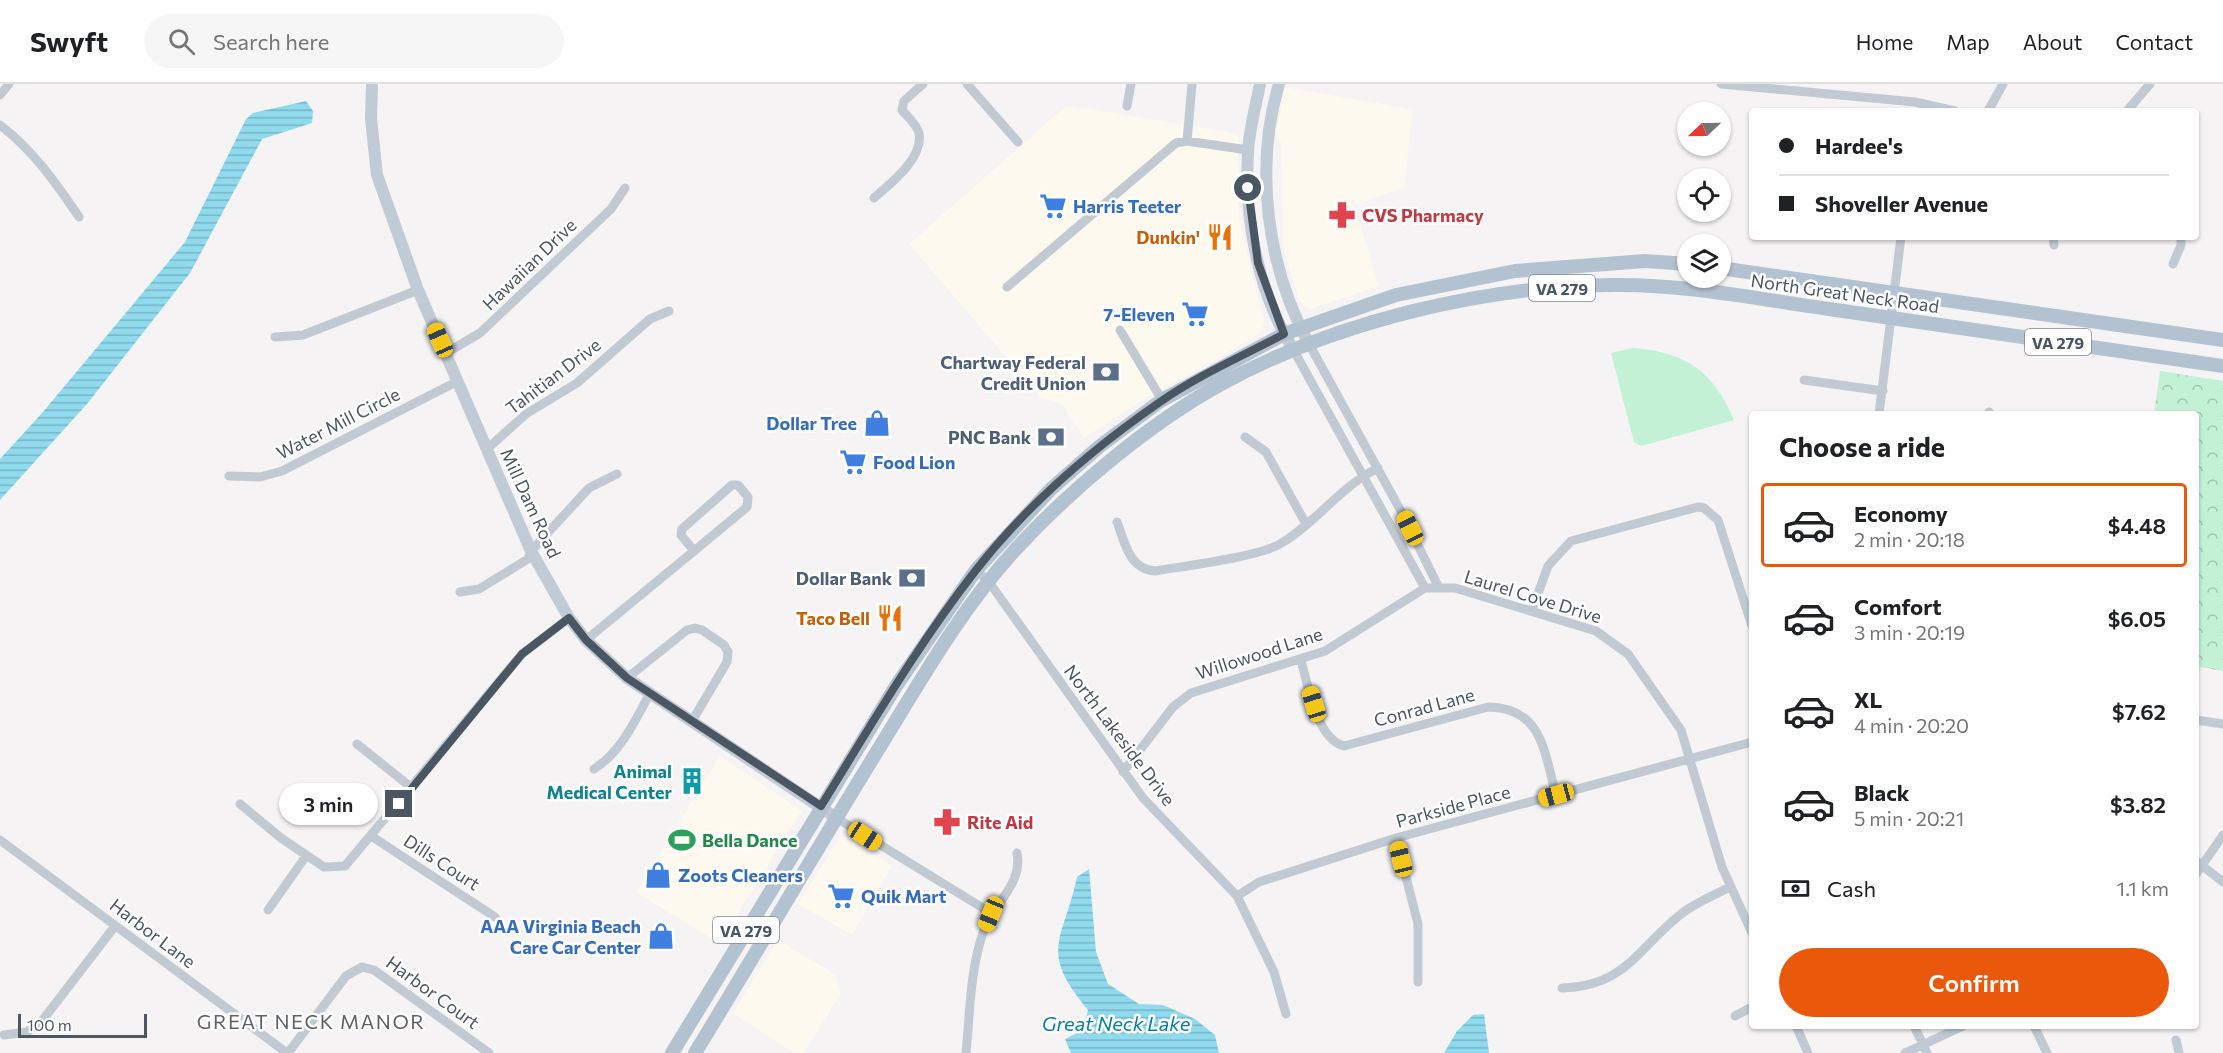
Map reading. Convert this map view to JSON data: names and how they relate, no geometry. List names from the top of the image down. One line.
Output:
{"streets":{"main road":["VA 279","North Great Neck Road"],"street":["Hawaiian Drive","Tahitian Drive","Water Mill Circle","Mill Dam Road","Laurel Cove Drive","Willowood Lane","Conrad Lane","North Lakeside Drive","Parkside Place","Dills Court","Harbor Lane","Harbor Court"]},"crossings":[["Hawaiian Drive","Mill Dam Road"],["VA 279","Mill Dam Road"],["VA 279","North Lakeside Drive"],["North Great Neck Road","Mill Dam Road"],["North Great Neck Road","Laurel Cove Drive"],["North Great Neck Road","North Lakeside Drive"],["Tahitian Drive","Mill Dam Road"],["Water Mill Circle","Mill Dam Road"],["Laurel Cove Drive","Willowood Lane"],["Laurel Cove Drive","Parkside Place"],["Willowood Lane","Conrad Lane"],["Willowood Lane","North Lakeside Drive"],["Conrad Lane","Parkside Place"],["North Lakeside Drive","Parkside Place"],["Harbor Lane","Harbor Court"]],"districts":["GREAT NECK MANOR"],"water":["Great Neck Lake"],"places":{"supermarket":["Harris Teeter","7-Eleven","Food Lion","Quik Mart"],"pharmacy":["CVS Pharmacy","Rite Aid"],"restaurant":["Dunkin'","Taco Bell"],"bank":["Chartway Federal Credit Union","PNC Bank","Dollar Bank"],"shop":["Dollar Tree","Zoots Cleaners","AAA Virginia Beach Care Car Center"],"building":["Animal Medical Center"],"sports":["Bella Dance"]},"scale_bar":"100 m","north":"left","page":{"header":"Swyft","search":"Search here","nav":["Home","Map","About","Contact"],"banner":["Hardee's","Shoveller Avenue"],"heading":"Choose a ride","list":[{"name":"Economy","note":"2 min · 20:18","value":"$4.48"},{"name":"Comfort","note":"3 min · 20:19","value":"$6.05"},{"name":"XL","note":"4 min · 20:20","value":"$7.62"},{"name":"Black","note":"5 min · 20:21","value":"$3.82"}],"bubble":"3 min","pay":["Cash","1.1 km"],"buttons":"Confirm","scale":"100 m"}}
